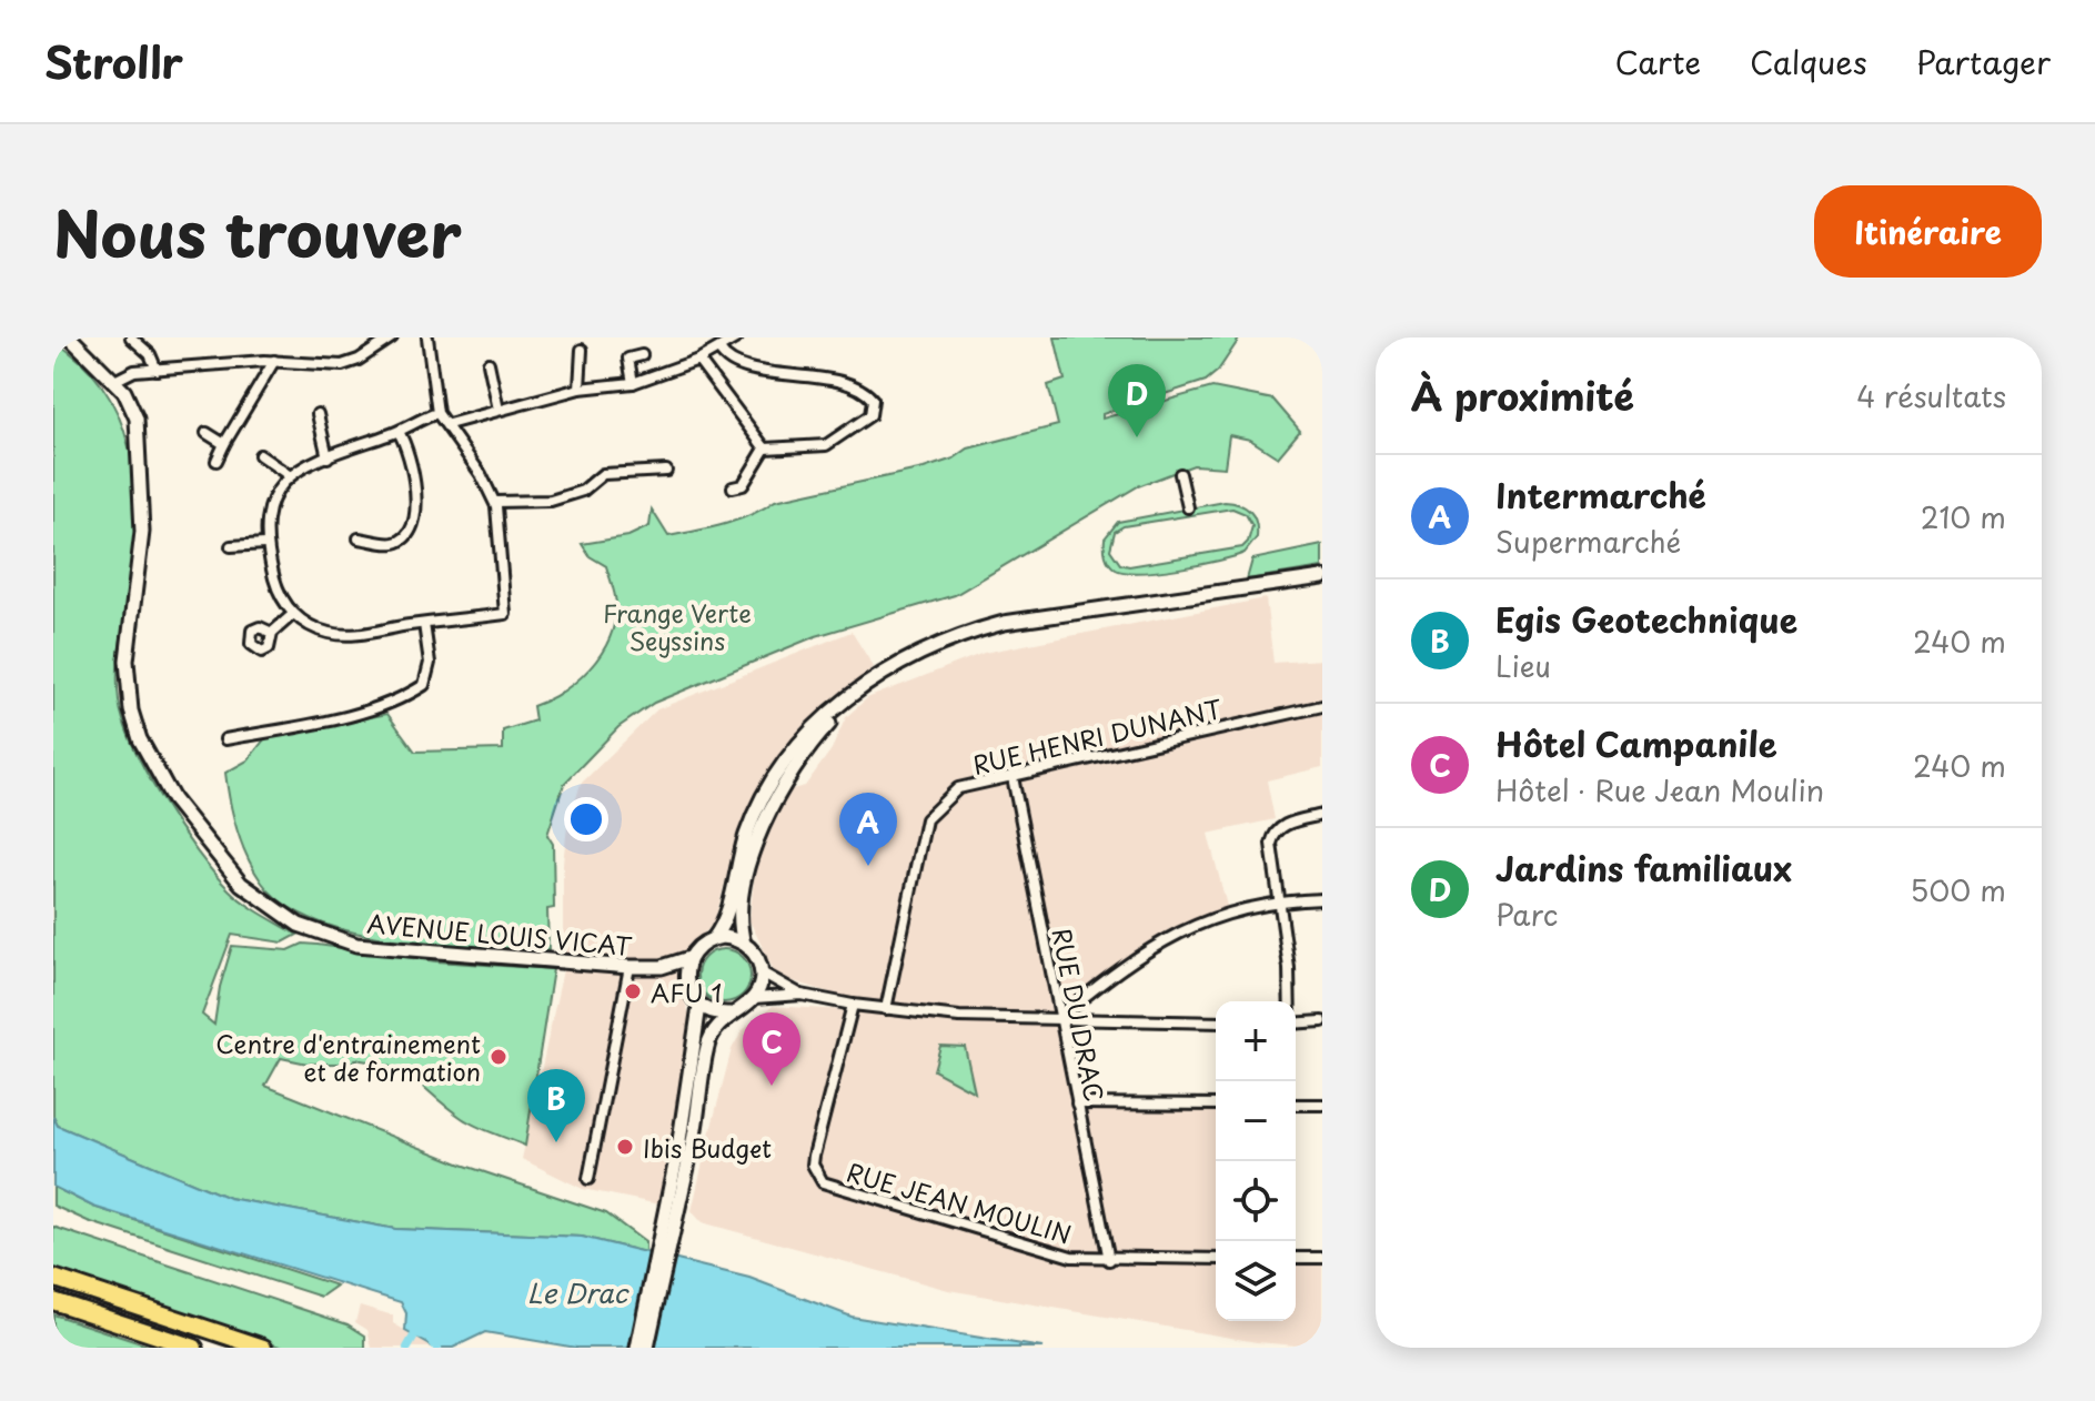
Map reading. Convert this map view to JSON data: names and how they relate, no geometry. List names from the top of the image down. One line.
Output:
{"streets":{"main road":["AVENUE LOUIS VICAT"],"street":["RUE HENRI DUNANT","RUE DU DRAC","RUE JEAN MOULIN"]},"crossings":[["RUE HENRI DUNANT","RUE DU DRAC"],["RUE DU DRAC","RUE JEAN MOULIN"]],"water":["Le Drac"],"parks":["Frange Verte Seyssins"],"places":["AFU 1","Centre d'entrainement et de formation","Ibis Budget"],"page":{"header":"Strollr","nav":["Carte","Calques","Partager"],"title":"Nous trouver","buttons":"Itinéraire","heading":["À proximité","4 résultats"],"pins":["D","A","C","B"],"list":[{"mark":"A","name":"Intermarché","note":"Supermarché","value":"210 m"},{"mark":"B","name":"Egis Geotechnique","note":"Lieu","value":"240 m"},{"mark":"C","name":"Hôtel Campanile","note":"Hôtel · Rue Jean Moulin","value":"240 m"},{"mark":"D","name":"Jardins familiaux","note":"Parc","value":"500 m"}],"map_buttons":["+","−"]}}
